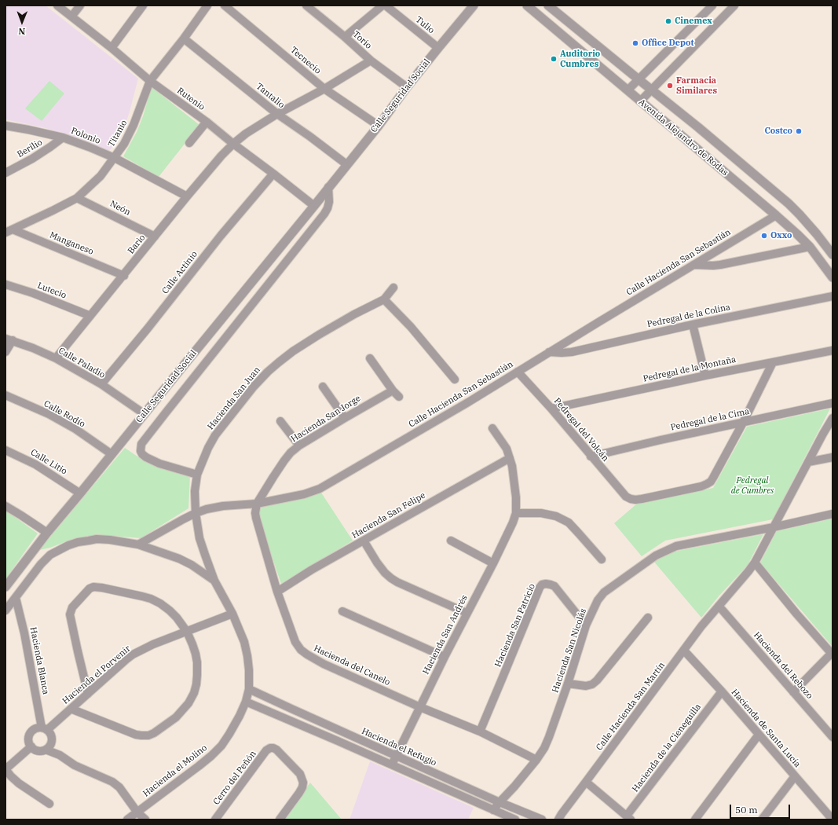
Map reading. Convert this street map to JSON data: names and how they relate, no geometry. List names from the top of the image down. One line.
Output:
{"streets":{"street":["Tulio","Torio","Tecnecio","Tantalio","Calle Seguridad Social","Rutenio","Titanio","Polonio","Avenida Alejandro de Rodas","Berilio","Neón","Manganeso","Bario","Calle Hacienda San Sebastián","Calle Actinio","Lutecio","Pedregal de la Colina","Calle Paladio","Pedregal de la Montaña","Hacienda San Juan","Calle Rodío","Hacienda San Jorge","Pedregal de la Cima","Pedregal del Volcán","Calle Litio","Hacienda San Felipe","Hacienda San Patricio","Hacienda San Andrés","Hacienda San Nicolás","Hacienda Blanca","Hacienda del Canelo","Hacienda del Rebozo","Hacienda el Porvenir","Calle Hacienda San Martín","Hacienda de Santa Lucía","Hacienda el Refugio","Hacienda de la Cieneguilla","Hacienda el Molino","Cerro del Peñón"]},"crossings":[["Tulio","Calle Seguridad Social"],["Torio","Calle Seguridad Social"],["Torio","Bario"],["Tecnecio","Calle Seguridad Social"],["Tecnecio","Bario"],["Tantalio","Calle Seguridad Social"],["Tantalio","Titanio"],["Tantalio","Bario"],["Calle Seguridad Social","Rutenio"],["Calle Seguridad Social","Calle Paladio"],["Calle Seguridad Social","Hacienda San Juan"],["Calle Seguridad Social","Calle Rodío"],["Calle Seguridad Social","Calle Litio"],["Rutenio","Titanio"],["Rutenio","Bario"],["Rutenio","Calle Actinio"],["Titanio","Polonio"],["Titanio","Neón"],["Titanio","Manganeso"],["Polonio","Berilio"],["Polonio","Bario"],["Avenida Alejandro de Rodas","Calle Hacienda San Sebastián"],["Neón","Bario"],["Manganeso","Bario"],["Bario","Lutecio"],["Bario","Calle Paladio"],["Calle Hacienda San Sebastián","Pedregal de la Colina"],["Calle Hacienda San Sebastián","Hacienda San Juan"],["Calle Hacienda San Sebastián","Hacienda San Jorge"],["Calle Hacienda San Sebastián","Pedregal del Volcán"],["Calle Hacienda San Sebastián","Hacienda del Canelo"],["Calle Hacienda San Sebastián","Hacienda el Molino"],["Calle Actinio","Calle Paladio"],["Pedregal de la Montaña","Pedregal del Volcán"],["Hacienda San Juan","Hacienda el Molino"],["Hacienda San Jorge","Hacienda del Canelo"],["Pedregal de la Cima","Pedregal del Volcán"],["Hacienda San Felipe","Hacienda San Andrés"],["Hacienda San Felipe","Hacienda del Canelo"],["Hacienda San Patricio","Hacienda San Nicolás"],["Hacienda San Patricio","Hacienda del Canelo"],["Hacienda San Andrés","Hacienda del Canelo"],["Hacienda San Andrés","Hacienda el Refugio"],["Hacienda San Nicolás","Hacienda del Canelo"],["Hacienda San Nicolás","Calle Hacienda San Martín"],["Hacienda San Nicolás","Hacienda el Refugio"],["Hacienda Blanca","Hacienda el Porvenir"],["Hacienda Blanca","Hacienda el Molino"],["Hacienda del Rebozo","Calle Hacienda San Martín"],["Hacienda el Porvenir","Hacienda el Molino"],["Calle Hacienda San Martín","Hacienda de Santa Lucía"],["Hacienda de Santa Lucía","Hacienda de la Cieneguilla"],["Hacienda el Refugio","Hacienda el Molino"]],"parks":["Pedregal de Cumbres"],"places":["Cinemex","Office Depot","Auditorio Cumbres","Farmacia Similares","Costco","Oxxo"],"scale_bar":"50 m","north":"bottom"}
